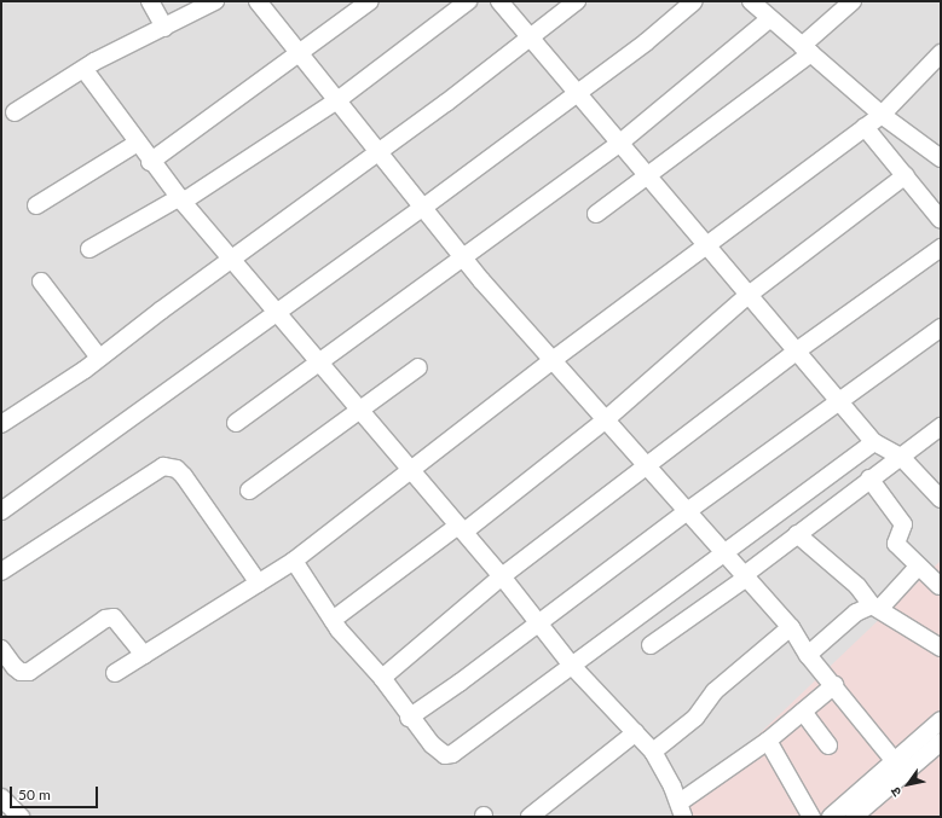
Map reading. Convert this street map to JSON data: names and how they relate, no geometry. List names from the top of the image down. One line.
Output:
{"scale_bar":"50 m","north":"bottom left"}
